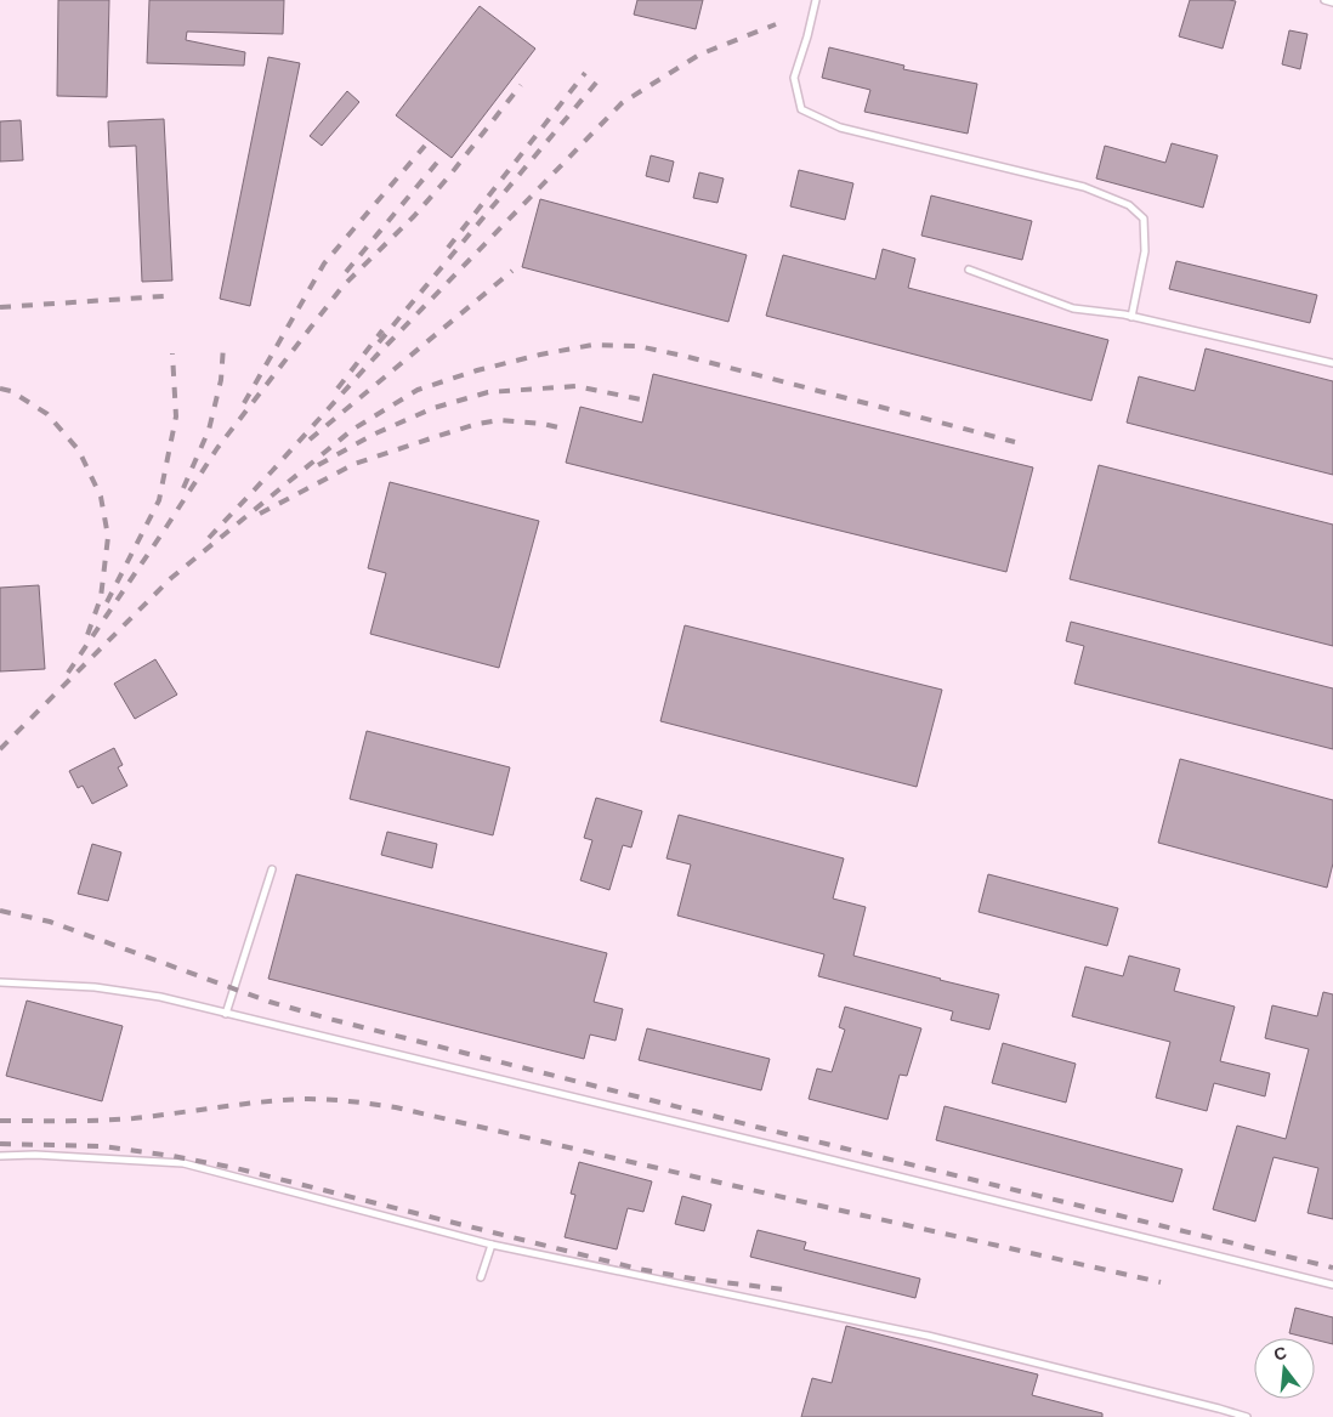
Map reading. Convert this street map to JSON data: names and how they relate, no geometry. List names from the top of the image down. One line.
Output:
{"north":"top"}
